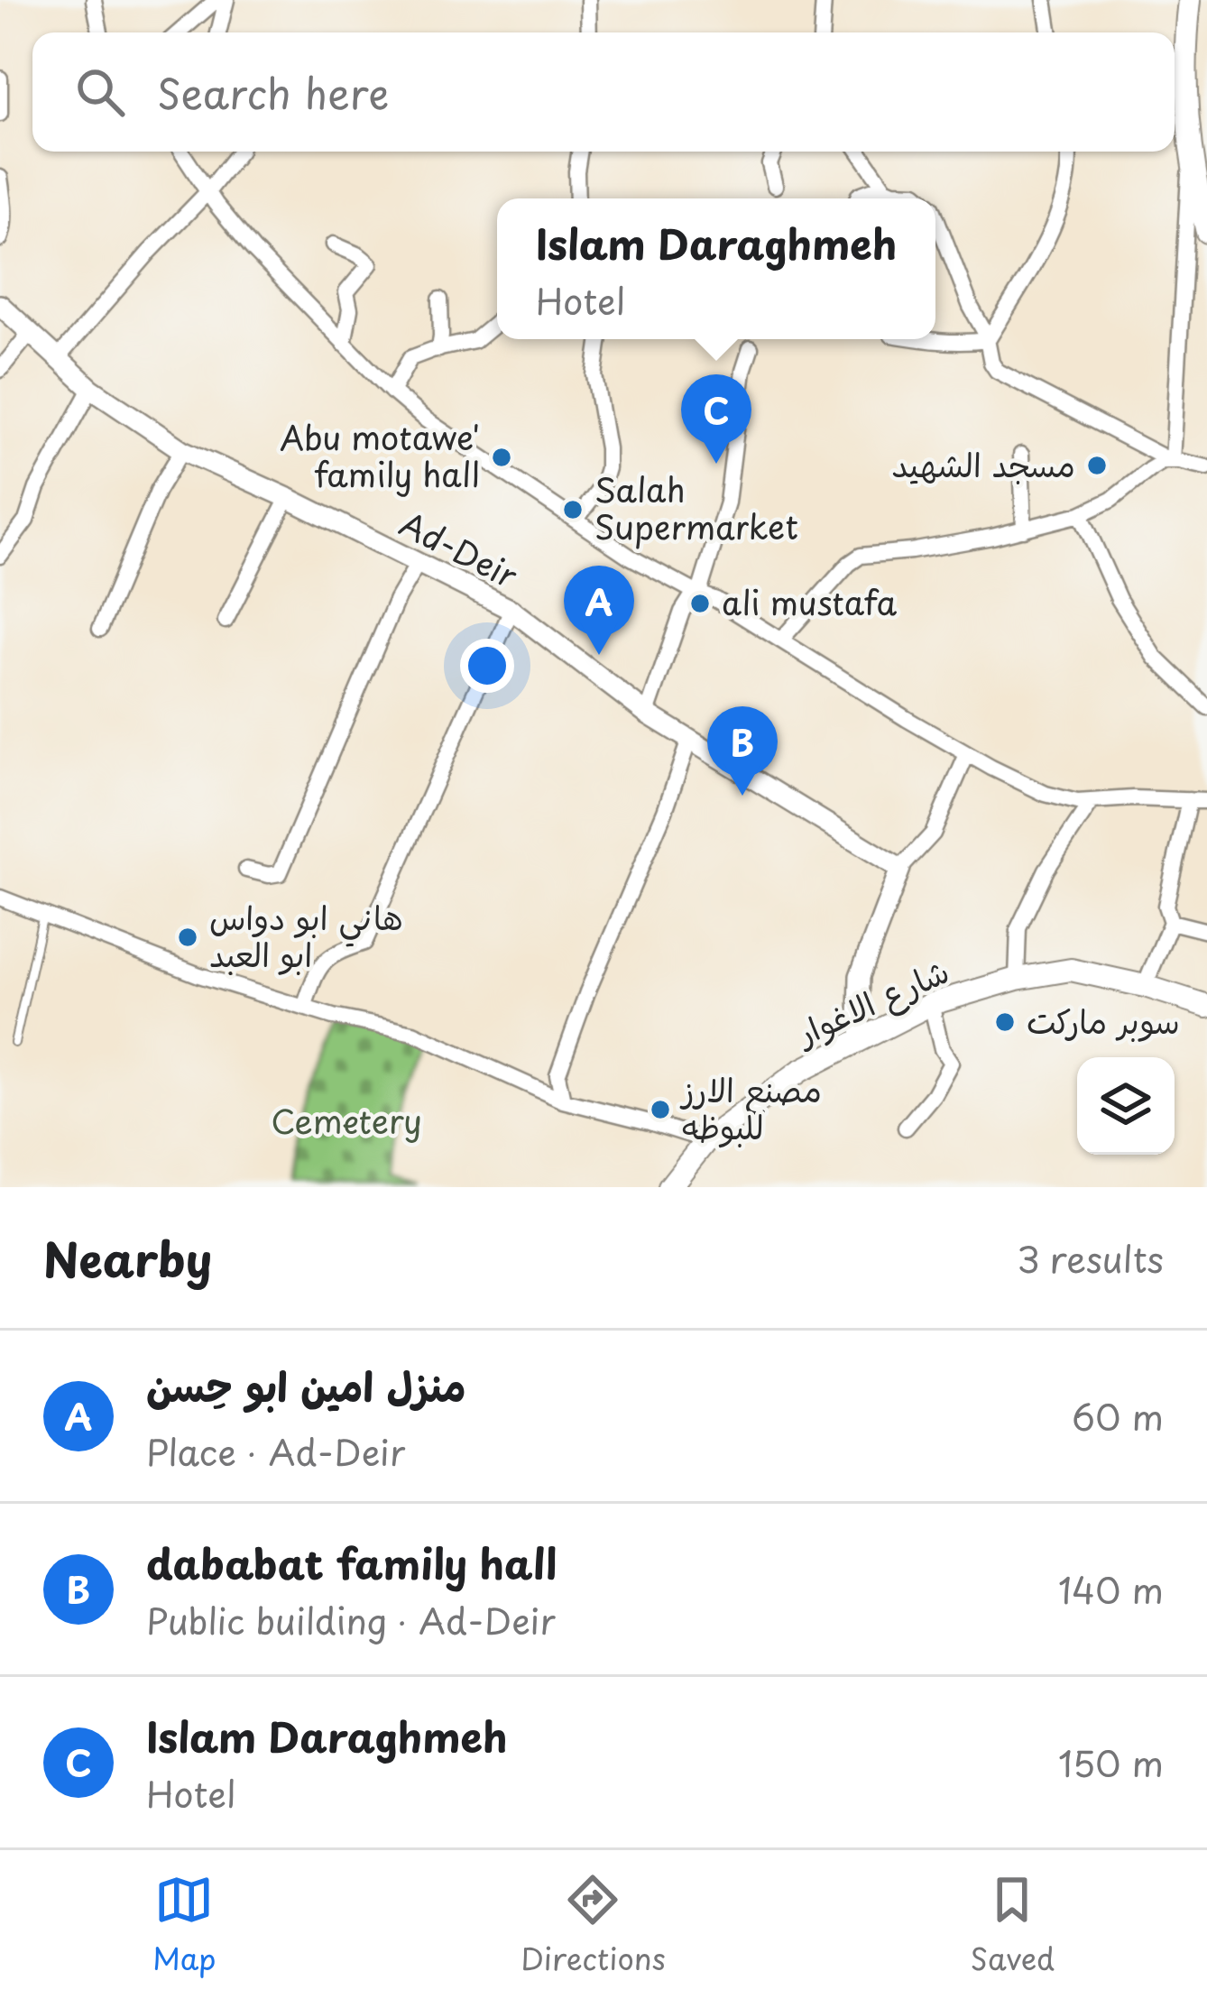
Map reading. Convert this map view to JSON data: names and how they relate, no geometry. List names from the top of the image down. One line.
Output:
{"streets":{"main road":["شارع الاغوار"],"street":["Ad-Deir"]},"parks":["Cemetery"],"places":["Abu motawe' family hall","مسجد الشهيد","Salah Supermarket","ali mustafa","هاني ابو دواس ابو العبد","سوبر ماركت","مصنع الارز للبوظه"],"page":{"search":"Search here","popup":["Islam Daraghmeh","Hotel"],"pins":["C","A","B"],"heading":["Nearby","3 results"],"list":[{"mark":"A","name":"منزل امين ابو حِسن","note":"Place · Ad-Deir","value":"60 m"},{"mark":"B","name":"dababat family hall","note":"Public building · Ad-Deir","value":"140 m"},{"mark":"C","name":"Islam Daraghmeh","note":"Hotel","value":"150 m"}],"nav":["Map","Directions","Saved"]}}
